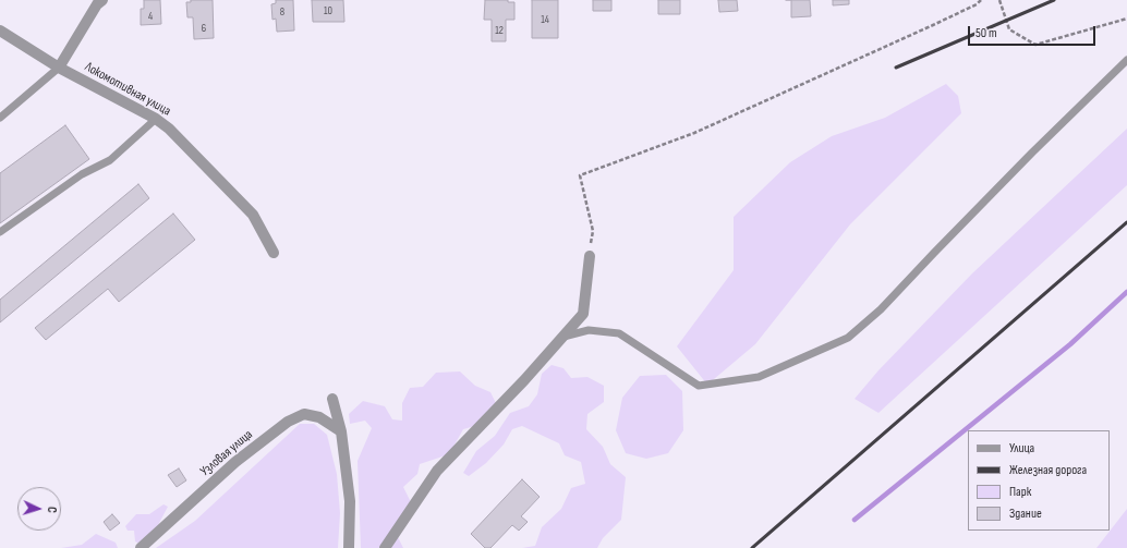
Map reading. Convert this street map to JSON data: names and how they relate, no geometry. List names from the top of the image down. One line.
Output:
{"streets":{"street":["Локомотивная улица","Узловая улица"]},"house_numbers":["10","8","4","14","6","12"],"legend":["Улица","Железная дорога","Парк","Здание"],"scale_bar":"50 m","north":"right"}
